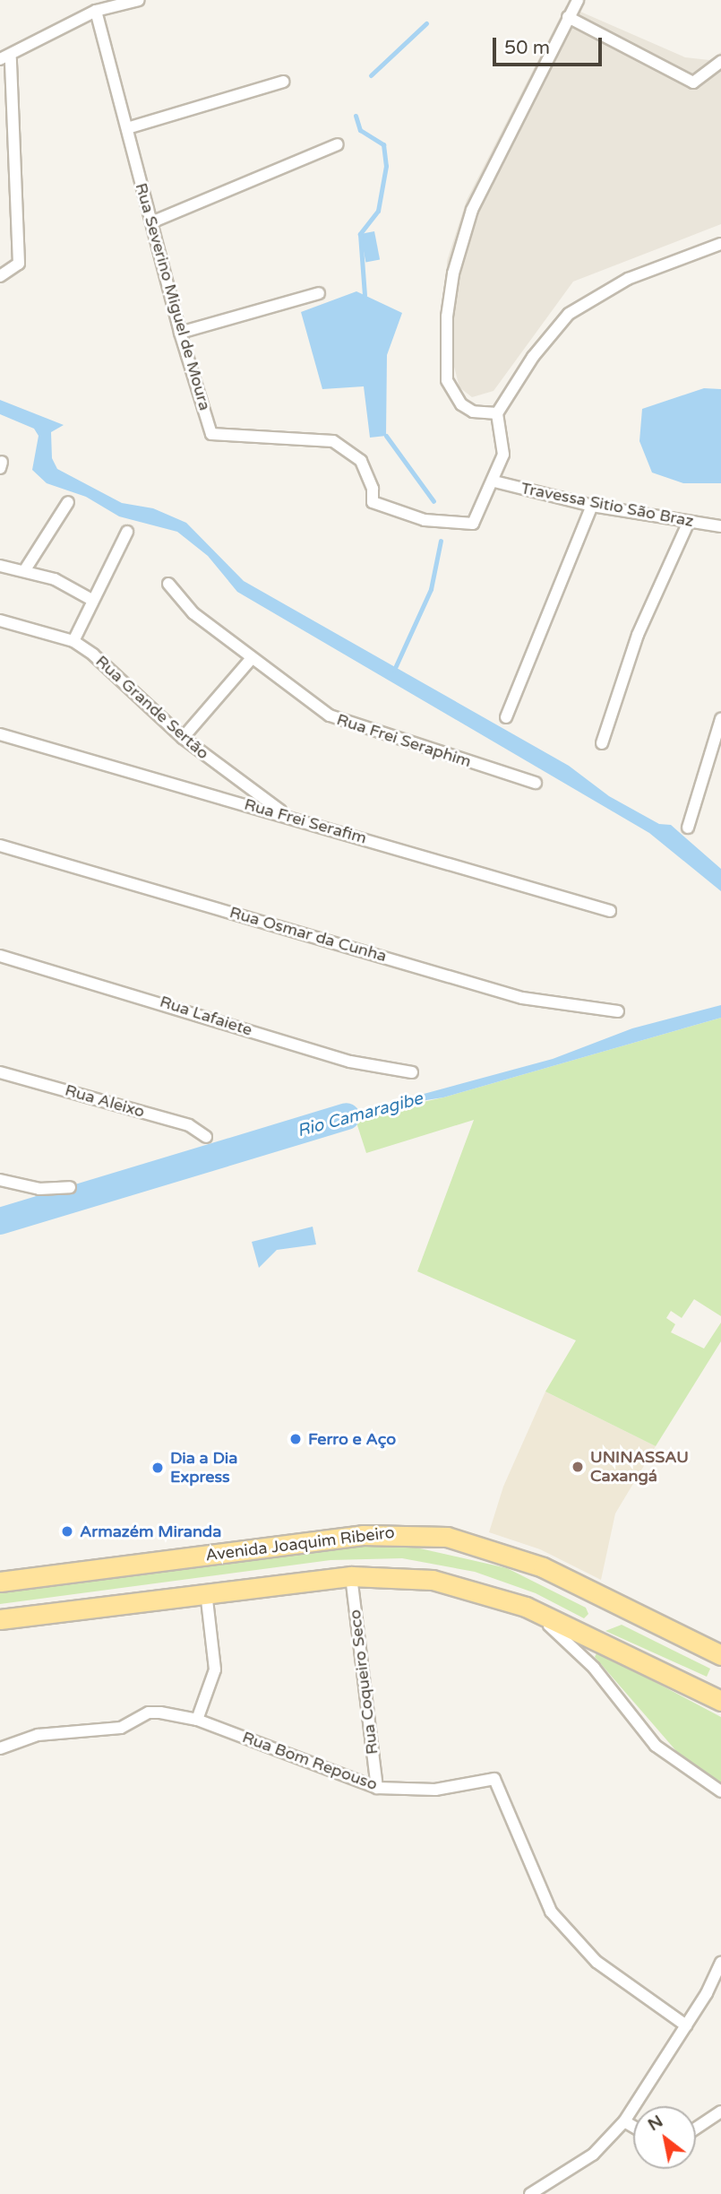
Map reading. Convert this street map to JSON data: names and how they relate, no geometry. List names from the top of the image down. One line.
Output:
{"streets":{"main road":["Avenida Joaquim Ribeiro"],"street":["Rua Severino Miguel de Moura","Travessa Sitio São Braz","Rua Grande Sertão","Rua Frei Seraphim","Rua Frei Serafim","Rua Osmar da Cunha","Rua Lafaiete","Rua Aleixo","Rua Coqueiro Seco","Rua Bom Repouso"]},"crossings":[["Rua Severino Miguel de Moura","Travessa Sitio São Braz"],["Rua Grande Sertão","Rua Frei Serafim"],["Rua Coqueiro Seco","Rua Bom Repouso"]],"water":["Rio Camaragibe"],"places":["Ferro e Aço","UNINASSAU Caxangá","Dia a Dia Express","Armazém Miranda"],"scale_bar":"50 m","north":"top left"}
